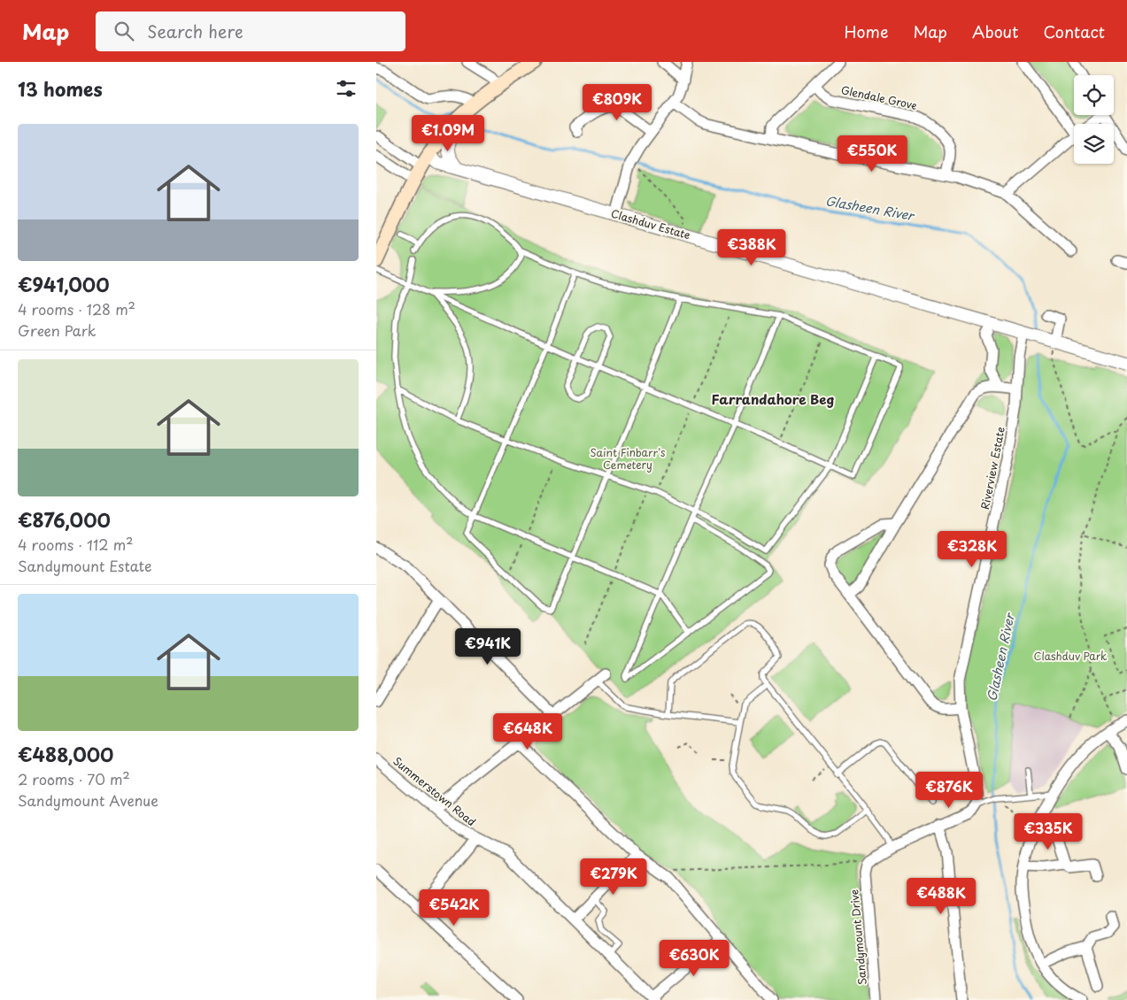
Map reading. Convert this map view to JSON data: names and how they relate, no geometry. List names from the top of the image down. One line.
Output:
{"streets":{"street":["Glendale Grove","Clashduv Estate","Riverview Estate","Summerstown Road","Sandymount Drive"]},"crossings":[["Clashduv Estate","Riverview Estate"]],"districts":["Farrandahore Beg"],"water":["Glasheen River"],"parks":["Saint Finbarr's Cemetery","Clashduv Park"],"page":{"header":"Map","search":"Search here","nav":["Home","Map","About","Contact"],"heading":"13 homes","price":["€809K","€1.09M","€550K","€388K","€328K","€941K","€648K","€876K","€335K","€279K","€488K","€542K","€630K"],"list":[{"name":"€941,000","note":"4 rooms · 128 m² · Green Park"},{"name":"€876,000","note":"4 rooms · 112 m² · Sandymount Estate"},{"name":"€488,000","note":"2 rooms · 70 m² · Sandymount Avenue"}]}}
